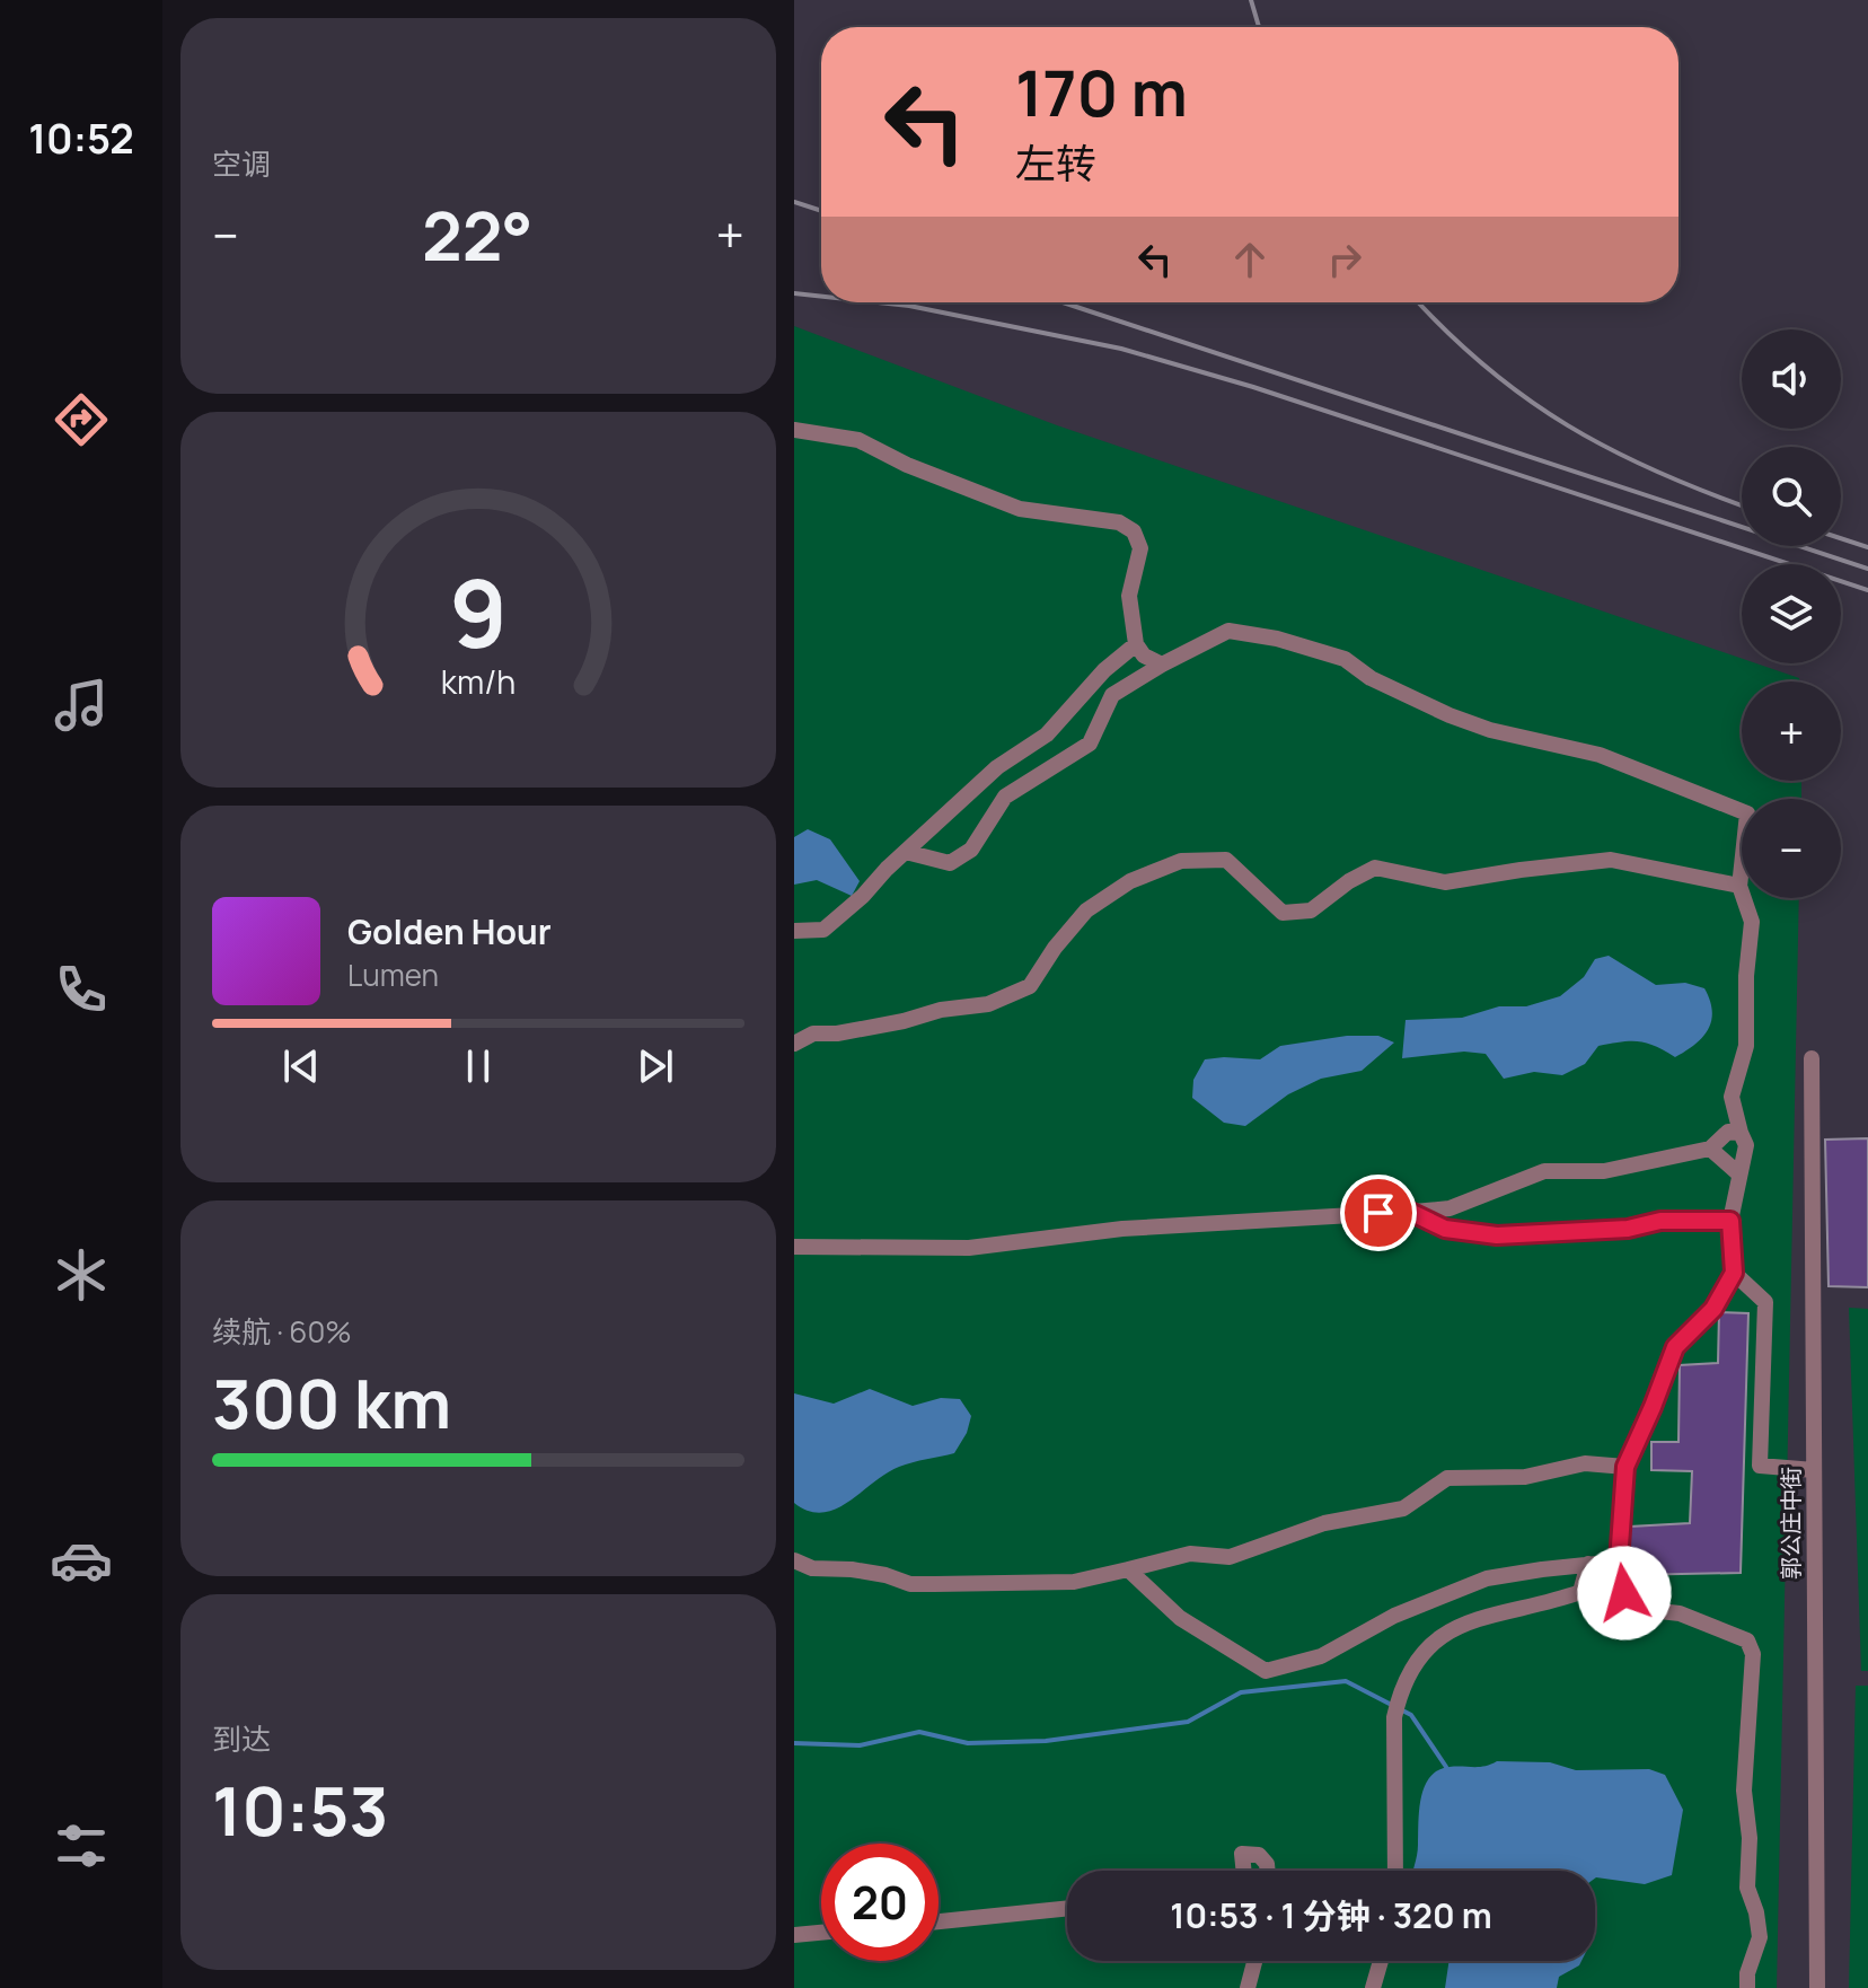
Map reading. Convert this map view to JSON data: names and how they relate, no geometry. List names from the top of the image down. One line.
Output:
{"streets":{"street":["郭公庄中街"]},"page":{"tabs":"10:52","tile":["空调",["续航 · 60%","300 km"],["到达","10:53"]],"turn":["170 m","左转"],"heat":["−","22°","+"],"map_buttons":["+","−"],"song":["Golden Hour","Lumen"],"limit":"20","trip":"10:53 · 1 分钟 · 320 m","gauge":["9","km/h"]}}
